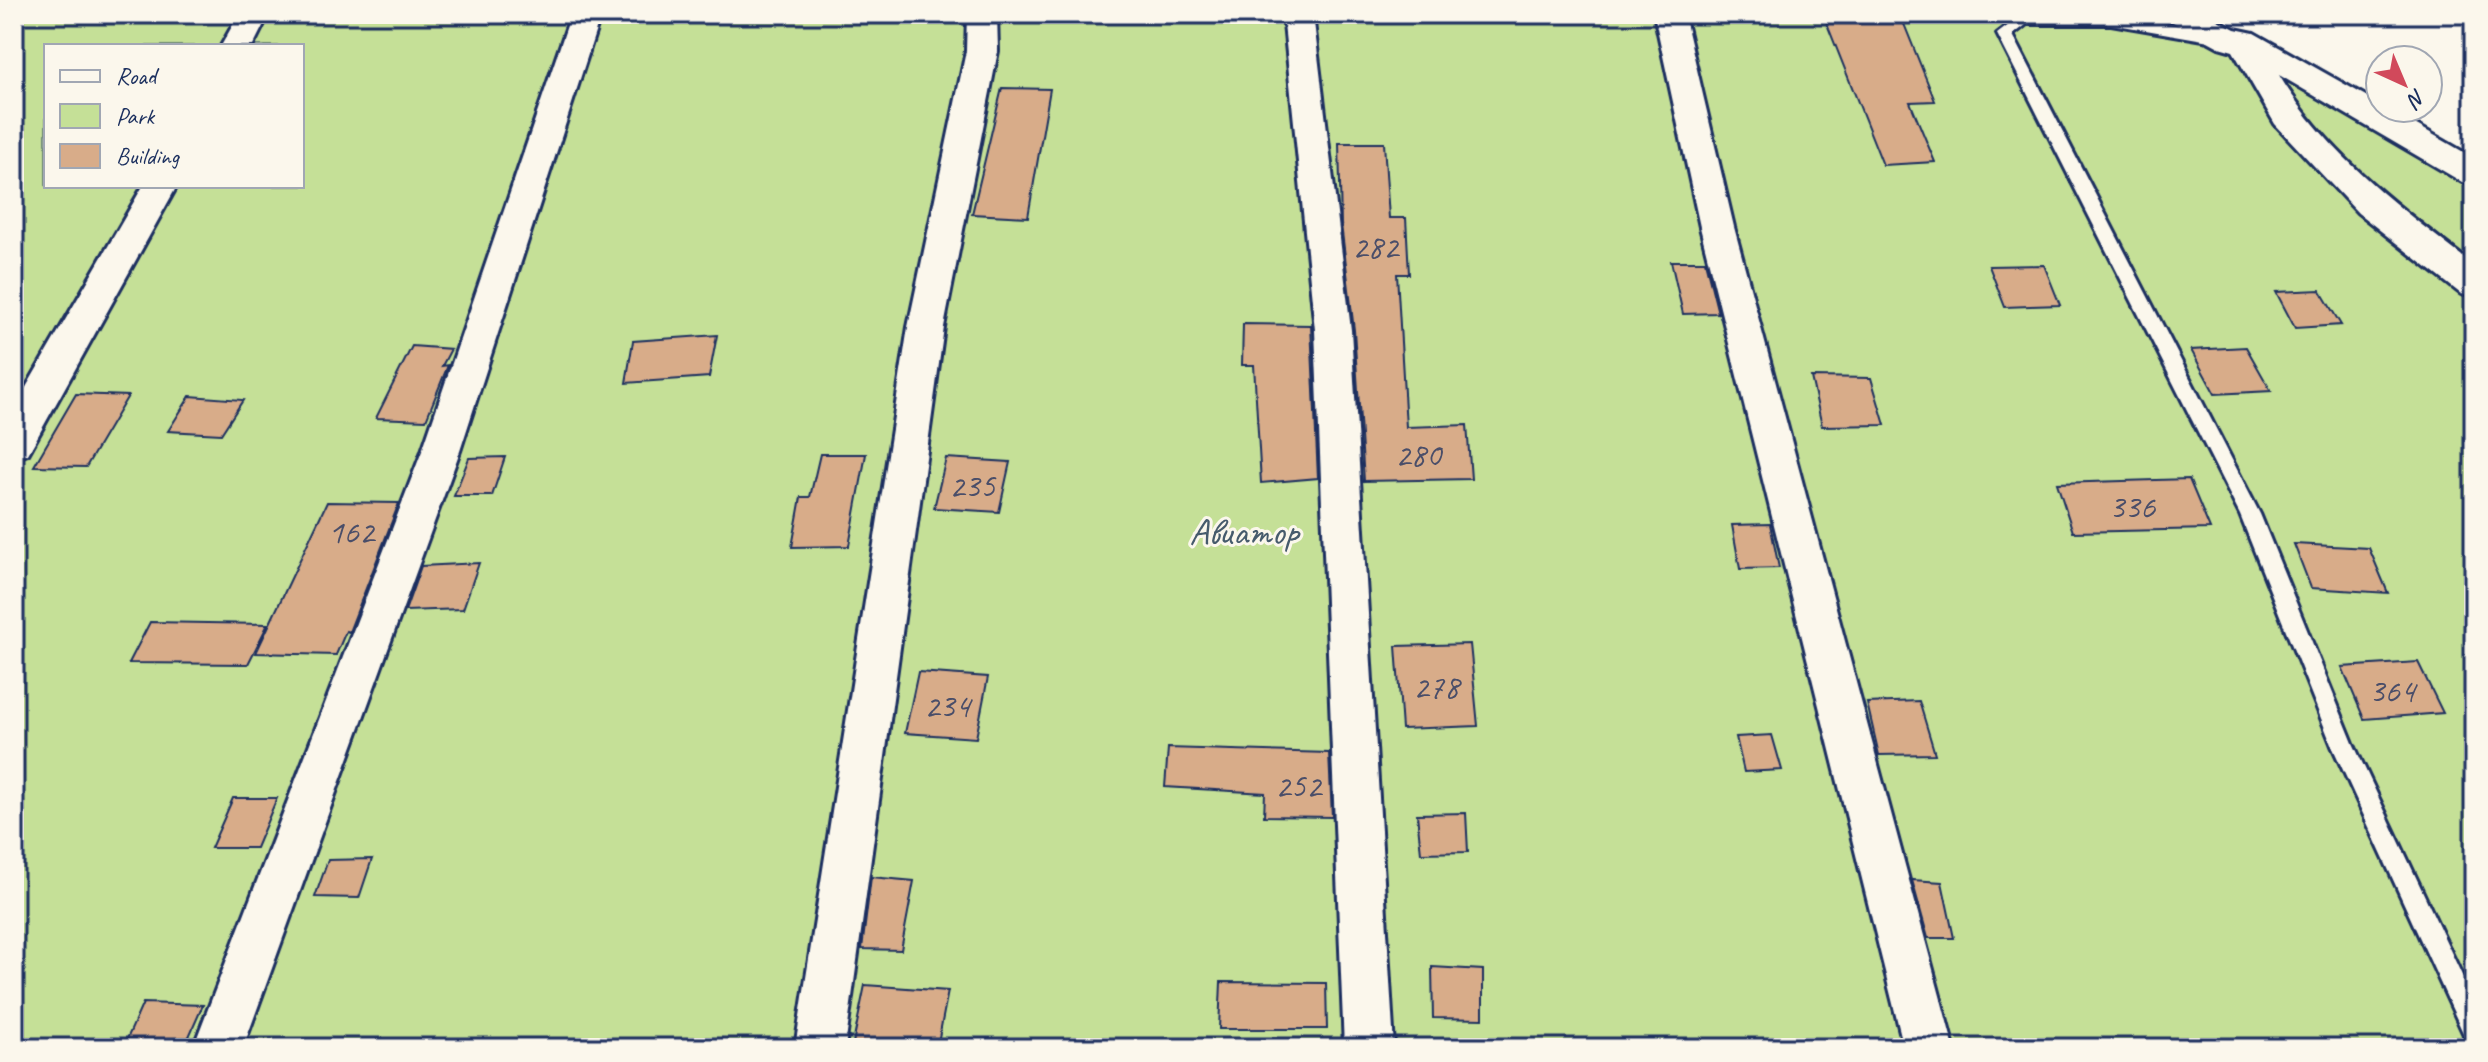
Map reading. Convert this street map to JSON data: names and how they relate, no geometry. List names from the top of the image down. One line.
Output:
{"parks":["Авиатор"],"house_numbers":["282","280","235","336","162","278","364","234","252"],"legend":["Road","Park","Building"],"north":"bottom right"}
